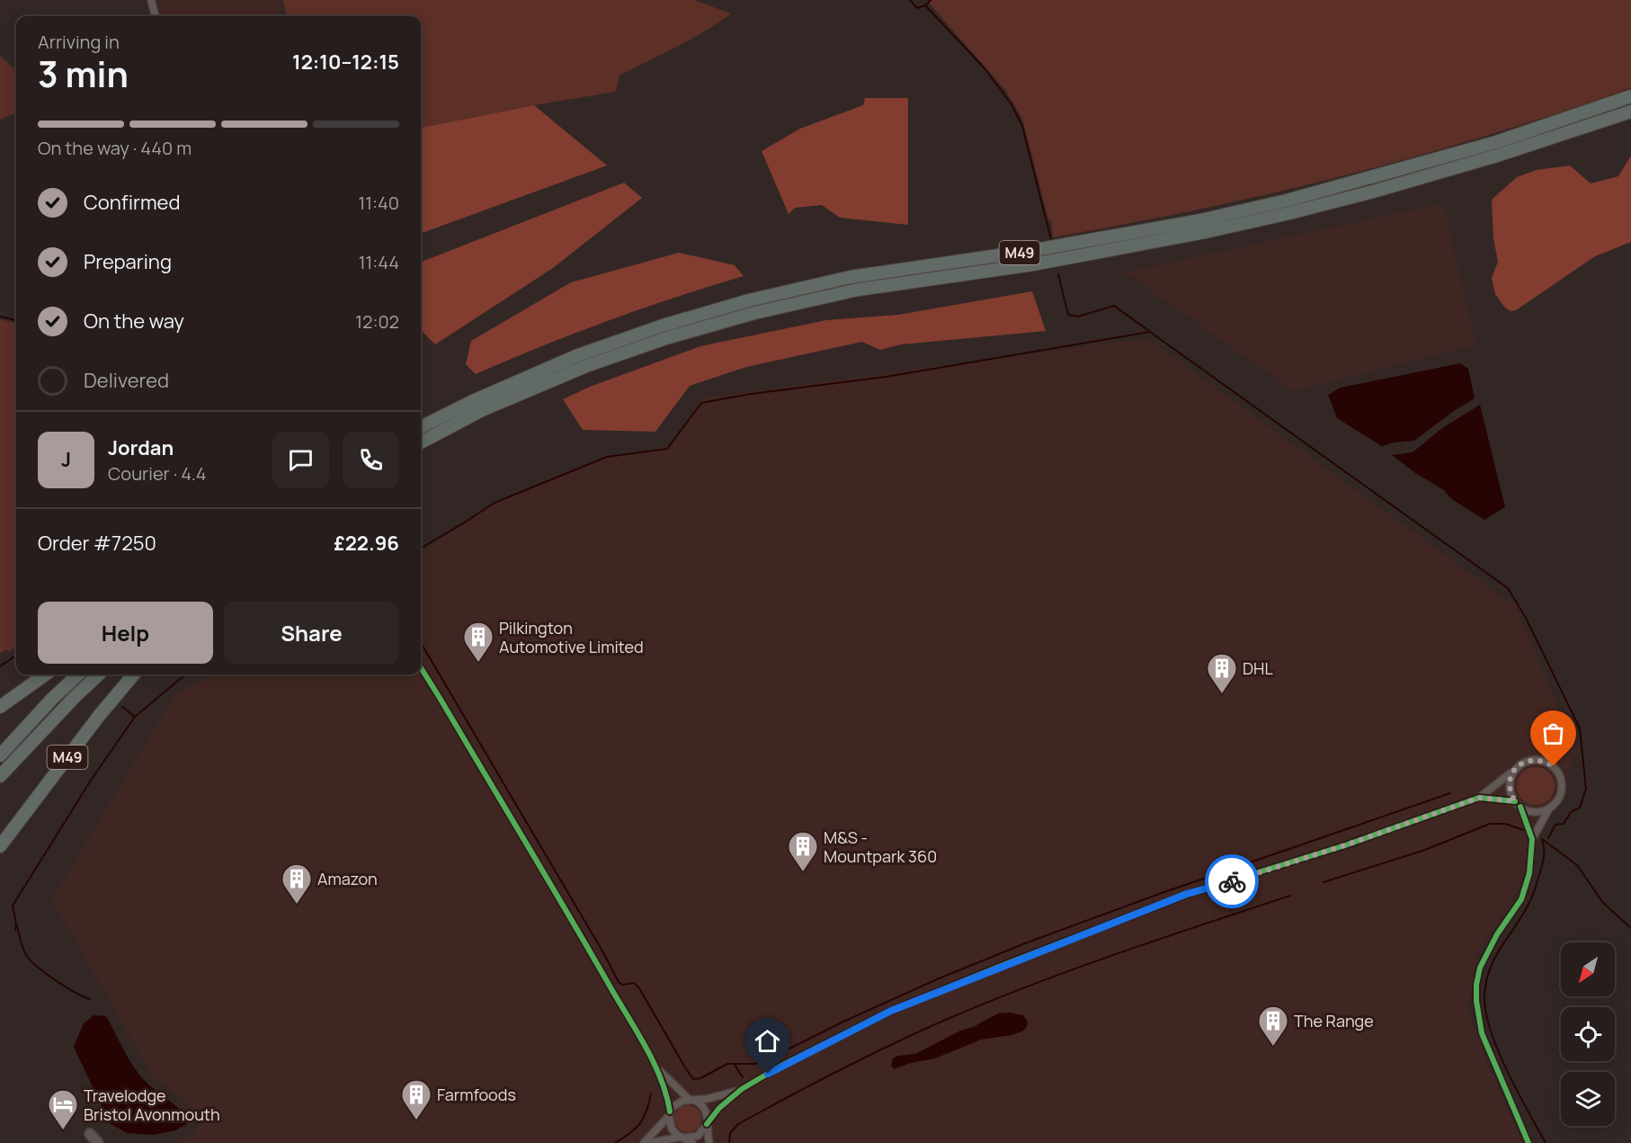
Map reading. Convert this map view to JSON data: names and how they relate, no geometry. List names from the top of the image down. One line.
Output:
{"streets":{"highway":["M49"]},"places":{"building":["Pilkington Automotive Limited","DHL","M&S - Mountpark 360","Amazon","The Range","Farmfoods"],"hotel":["Travelodge Bristol Avonmouth"]},"north":"bottom left","page":{"heading":["3 min","Arriving in","12:10–12:15"],"panel":["Jordan","Courier · 4.4","Order #7250","£22.96"],"bar":"On the way · 440 m","list":[["Confirmed","11:40"],["Preparing","11:44"],["On the way","12:02"],"Delivered"],"round":"J","buttons":["Help","Share"]}}
